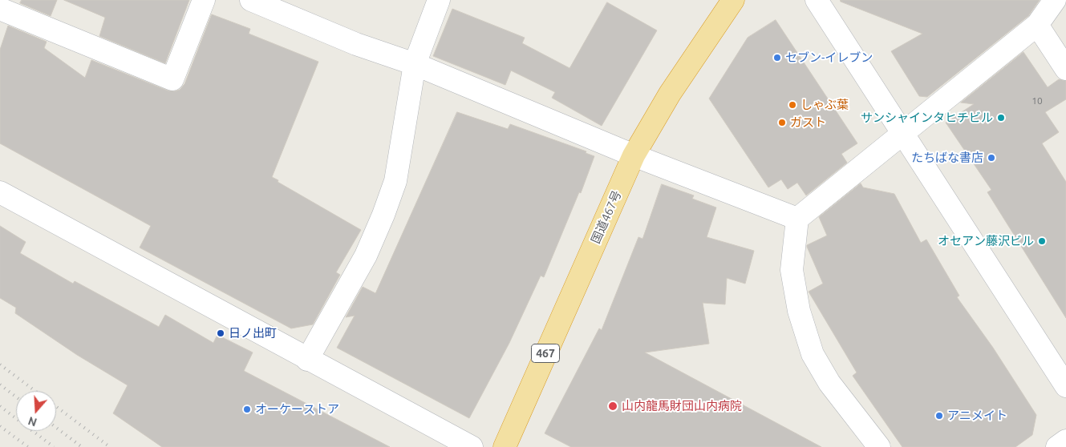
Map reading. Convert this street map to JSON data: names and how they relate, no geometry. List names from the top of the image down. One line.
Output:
{"streets":{"highway":["国道467号","467"]},"places":["セブン-イレブン","しゃぶ葉","サンシャインタヒチビル","ガスト","たちばな書店","オセアン藤沢ビル","日ノ出町","山内龍馬財団山内病院","オーケーストア","アニメイト"],"house_numbers":["10"],"north":"bottom"}
